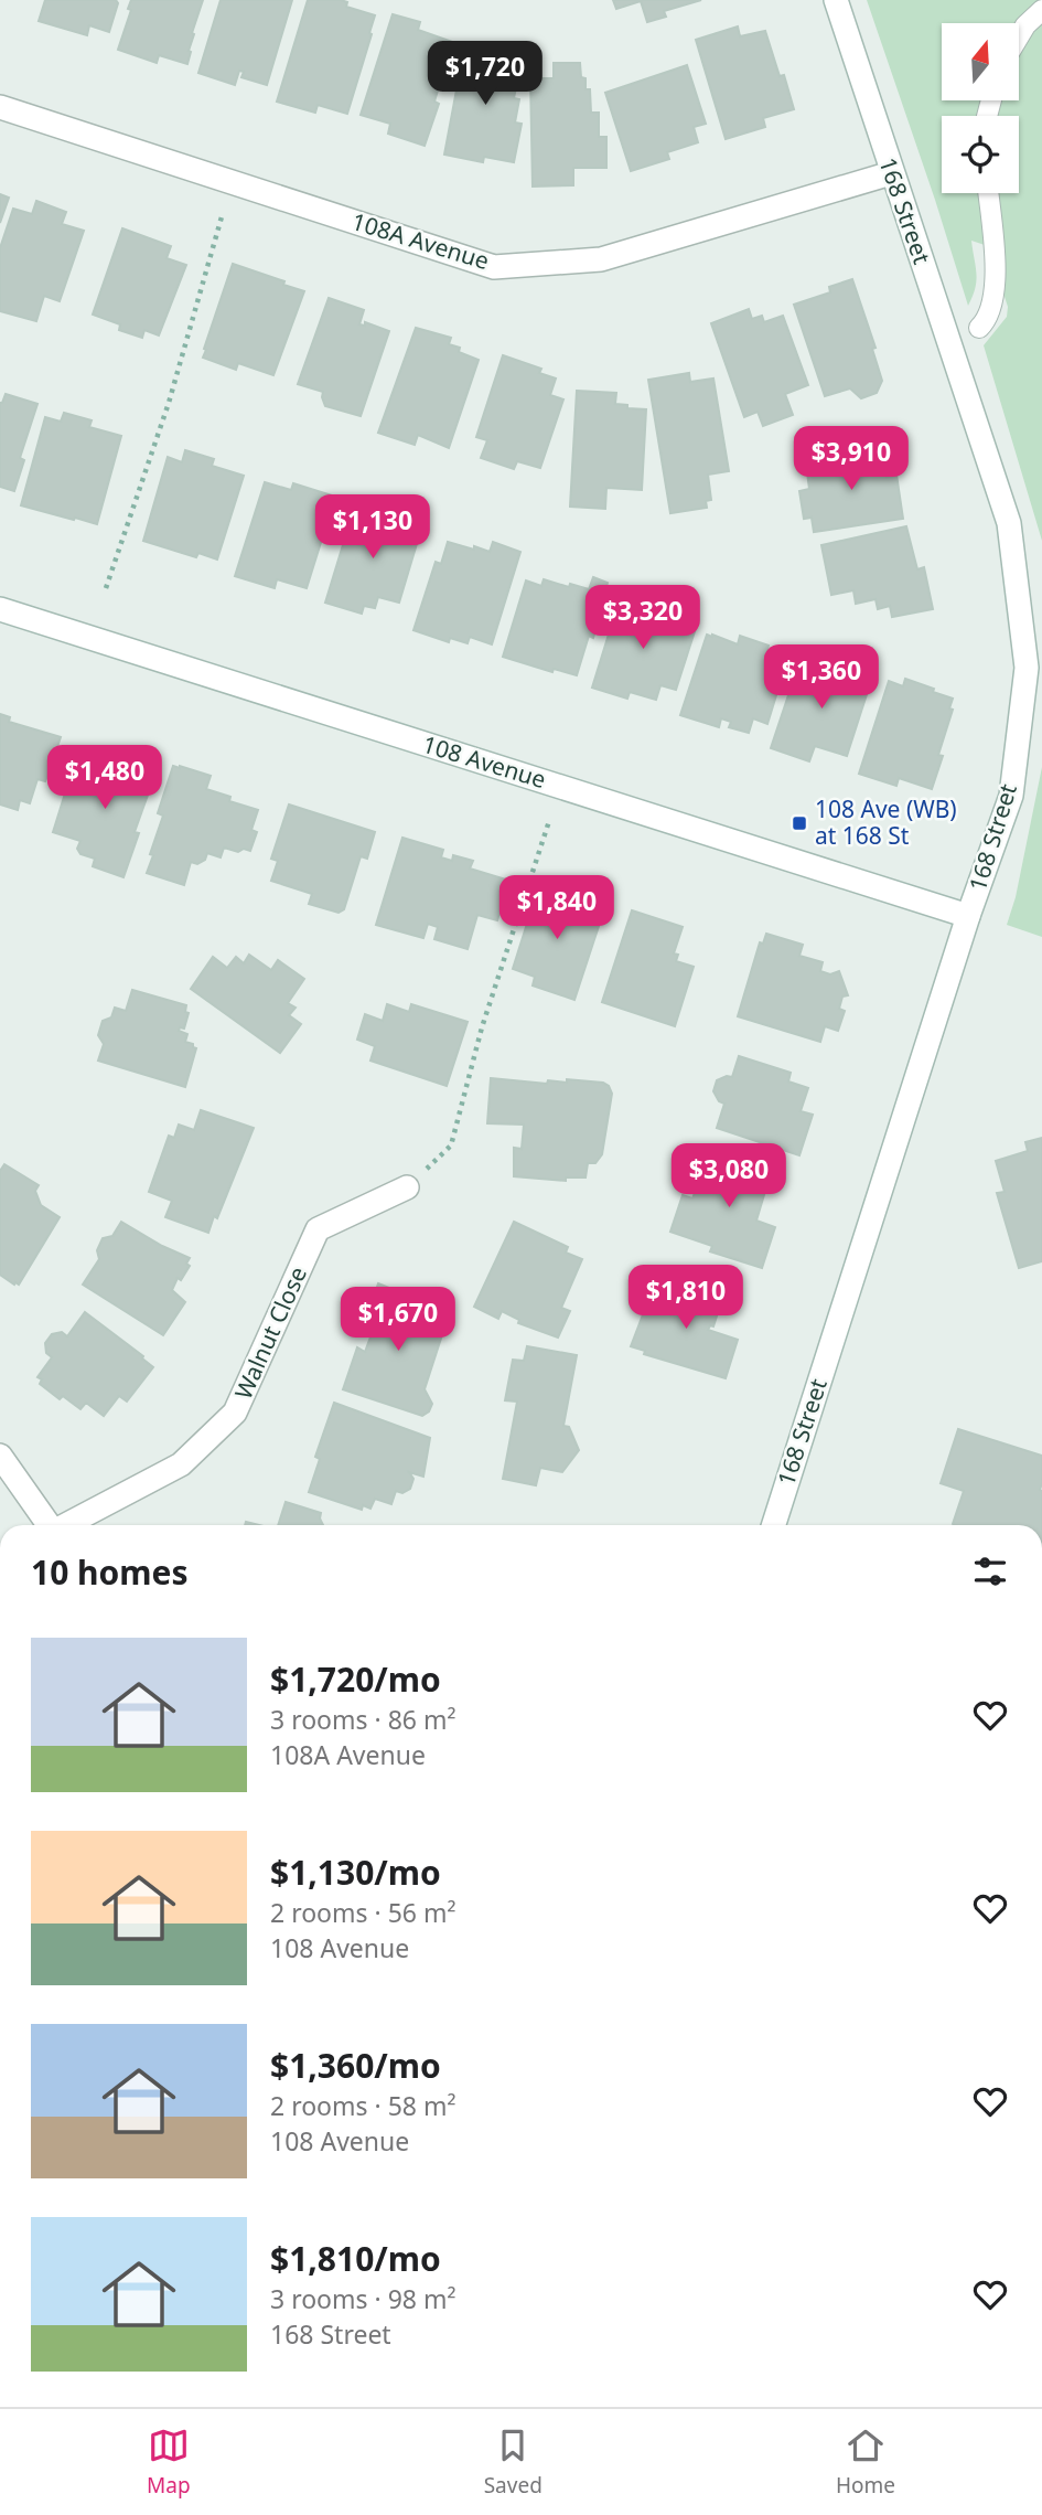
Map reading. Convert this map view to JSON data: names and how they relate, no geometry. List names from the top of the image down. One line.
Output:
{"streets":{"street":["168 Street","108A Avenue","108 Avenue","Walnut Close"]},"crossings":[["168 Street","108A Avenue"],["168 Street","108 Avenue"]],"places":{"transit":["108 Ave (WB) at 168 St"]},"north":"top","page":{"price":["$1,720","$3,910","$1,130","$3,320","$1,360","$1,480","$1,840","$3,080","$1,810","$1,670"],"heading":"10 homes","list":[{"name":"$1,720/mo","note":"3 rooms · 86 m² · 108A Avenue"},{"name":"$1,130/mo","note":"2 rooms · 56 m² · 108 Avenue"},{"name":"$1,360/mo","note":"2 rooms · 58 m² · 108 Avenue"},{"name":"$1,810/mo","note":"3 rooms · 98 m² · 168 Street"}],"tabs":["Map","Saved","Home"]}}
